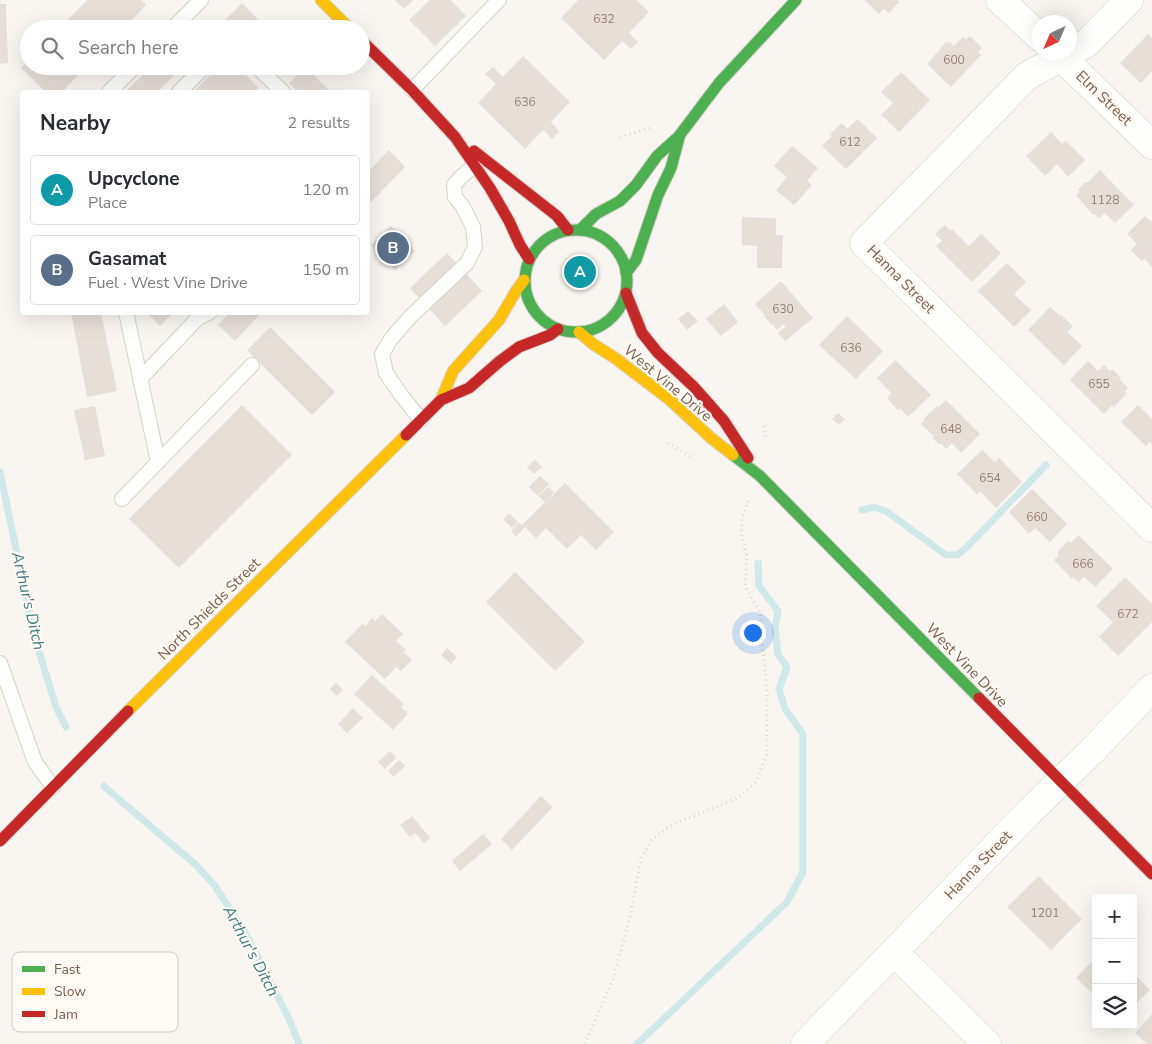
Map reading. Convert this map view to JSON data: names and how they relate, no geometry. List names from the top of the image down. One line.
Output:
{"streets":{"main road":["West Vine Drive","North Shields Street"],"street":["Elm Street","Hanna Street"]},"crossings":[["Hanna Street","West Vine Drive"],["West Vine Drive","North Shields Street"]],"water":["Arthur's Ditch"],"house_numbers":["632","600","636","612","1128","630","636","655","648","654","660","666","672","1201"],"legend":["Fast","Slow","Jam"],"north":"bottom left","page":{"search":"Search here","heading":["Nearby","2 results"],"list":[{"mark":"A","name":"Upcyclone","note":"Place","value":"120 m"},{"mark":"B","name":"Gasamat","note":"Fuel · West Vine Drive","value":"150 m"}],"pins":["B","A"],"map_buttons":["+","−"]}}
